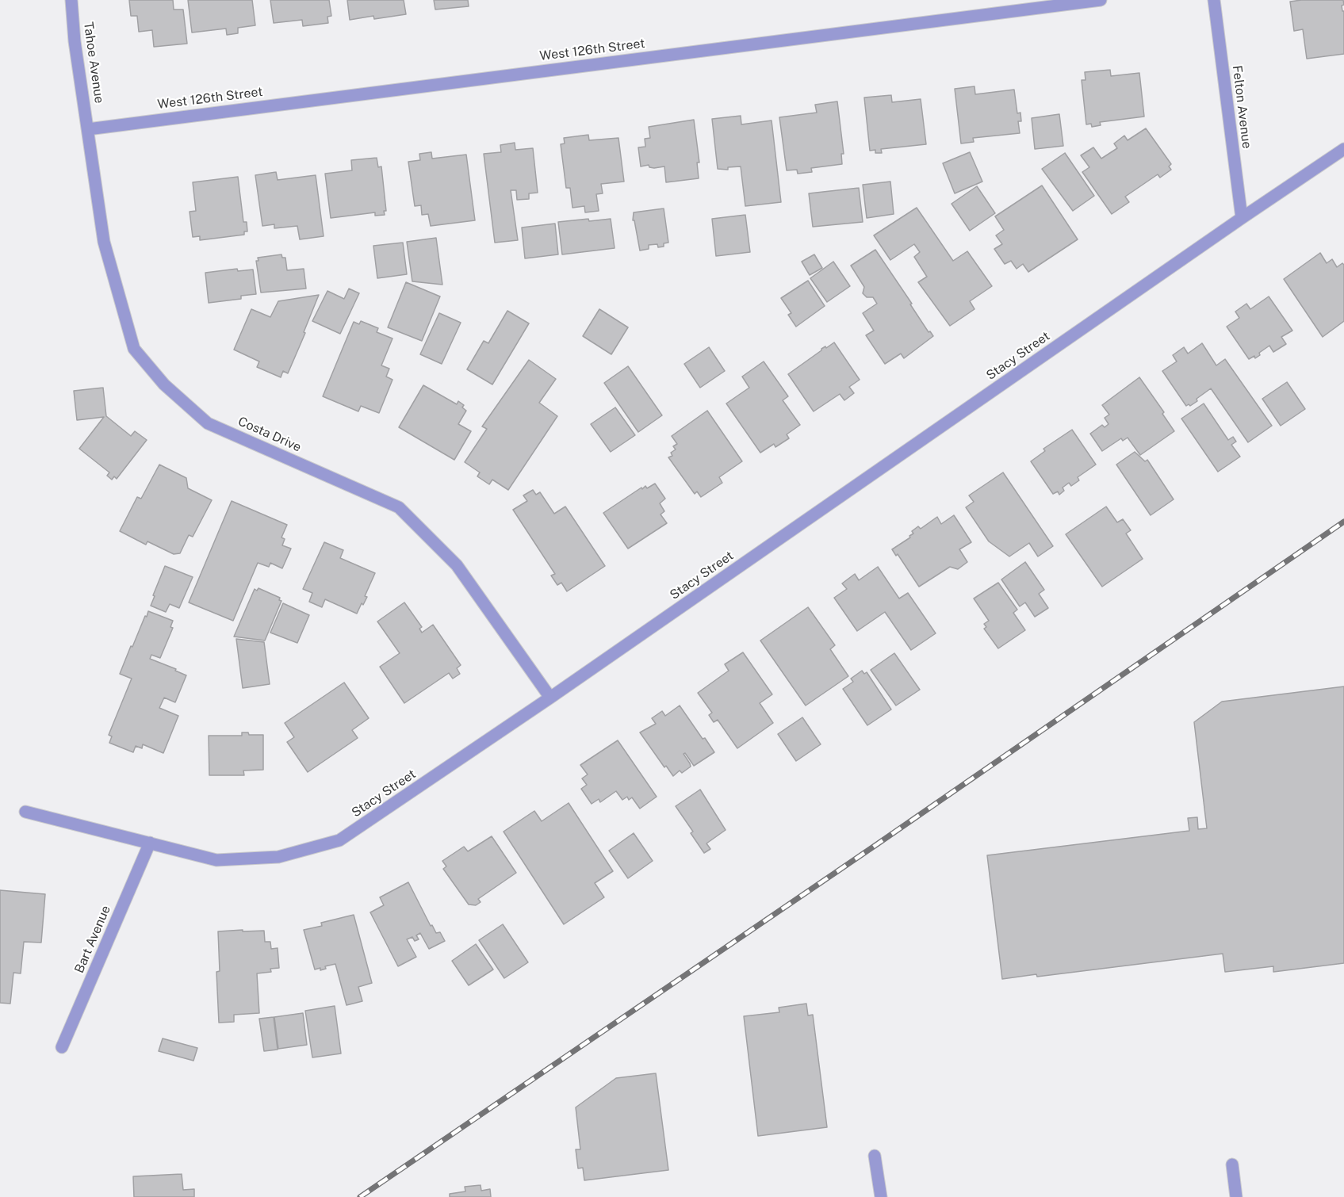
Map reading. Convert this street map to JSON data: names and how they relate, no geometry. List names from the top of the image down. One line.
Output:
{"streets":{"street":["West 126th Street","Tahoe Avenue","Felton Avenue","Stacy Street","Costa Drive","Bart Avenue"]},"crossings":[["West 126th Street","Tahoe Avenue"],["West 126th Street","Costa Drive"],["Tahoe Avenue","Costa Drive"],["Felton Avenue","Stacy Street"],["Stacy Street","Costa Drive"],["Stacy Street","Bart Avenue"]]}
